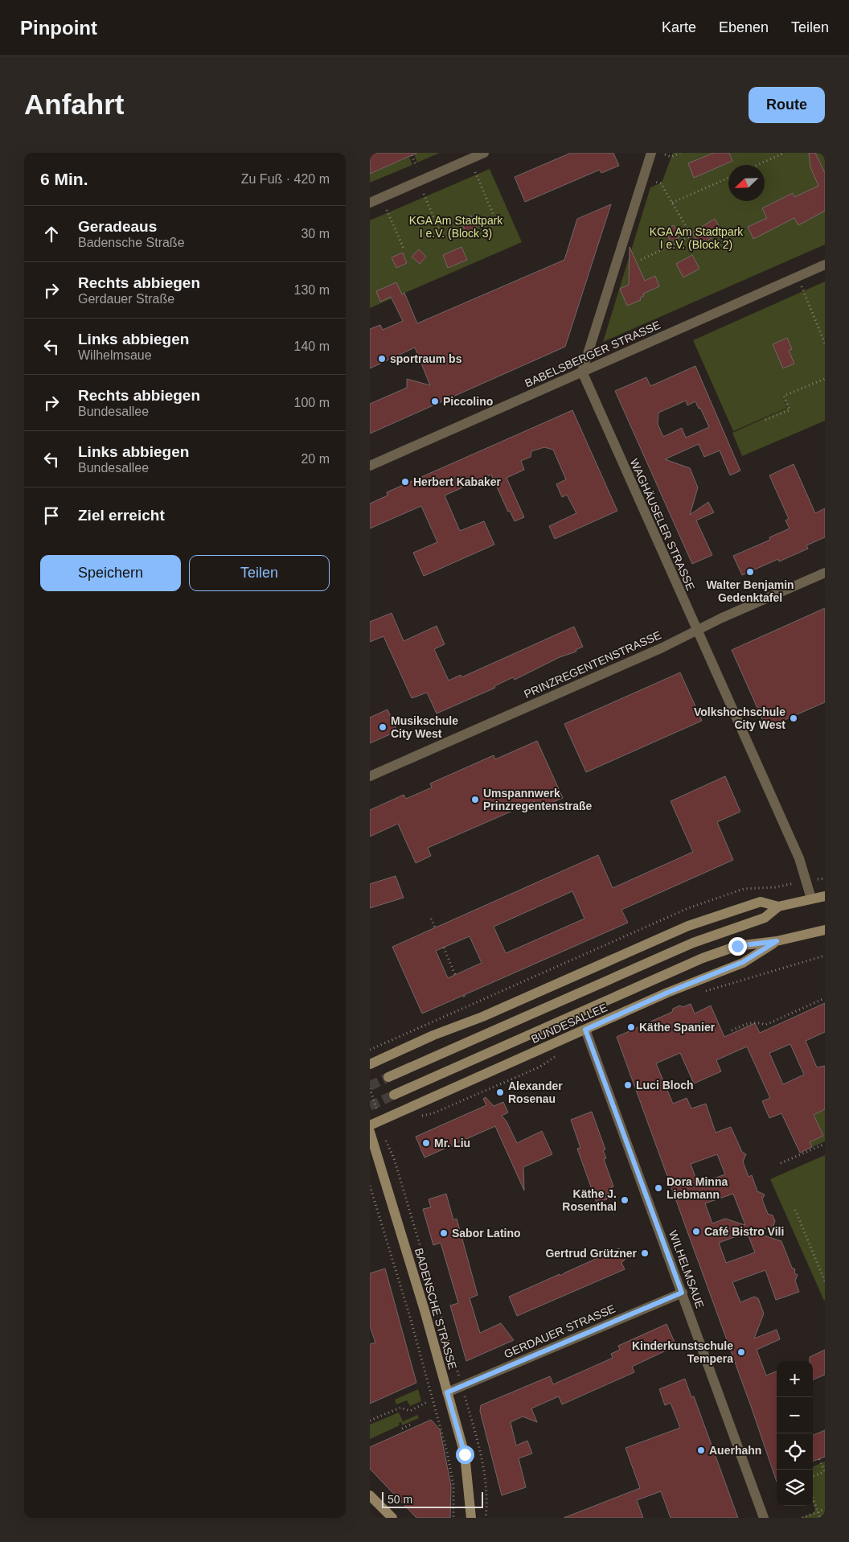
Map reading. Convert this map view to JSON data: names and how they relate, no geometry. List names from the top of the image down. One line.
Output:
{"streets":{"main road":["BUNDESALLEE","BADENSCHE STRASSE"],"street":["BABELSBERGER STRASSE","WAGHÄUSELER STRASSE","PRINZREGENTENSTRASSE","WILHELMSAUE","GERDAUER STRASSE"]},"crossings":[["BABELSBERGER STRASSE","WAGHÄUSELER STRASSE"],["WAGHÄUSELER STRASSE","PRINZREGENTENSTRASSE"],["BUNDESALLEE","WILHELMSAUE"],["WILHELMSAUE","GERDAUER STRASSE"],["BADENSCHE STRASSE","GERDAUER STRASSE"]],"parks":["KGA Am Stadtpark I e.V. (Block 3)","KGA Am Stadtpark I e.V. (Block 2)"],"places":["sportraum bs","Piccolino","Herbert Kabaker","Walter Benjamin Gedenktafel","Volkshochschule City West","Musikschule City West","Umspannwerk Prinzregentenstraße","Käthe Spanier","Luci Bloch","Alexander Rosenau","Mr. Liu","Dora Minna Liebmann","Käthe J. Rosenthal","Café Bistro Vili","Sabor Latino","Gertrud Grützner","Kinderkunstschule Tempera","Auerhahn"],"scale_bar":"50 m","north":"bottom left","page":{"header":"Pinpoint","nav":["Karte","Ebenen","Teilen"],"buttons":["Route",["Speichern","Teilen"]],"title":"Anfahrt","heading":["6 Min.","Zu Fuß · 420 m"],"list":[["Geradeaus","Badensche Straße","30 m"],["Rechts abbiegen","Gerdauer Straße","130 m"],["Links abbiegen","Wilhelmsaue","140 m"],["Rechts abbiegen","Bundesallee","100 m"],["Links abbiegen","Bundesallee","20 m"],"Ziel erreicht"],"map_buttons":["+","−"],"scale":"50 m"}}
